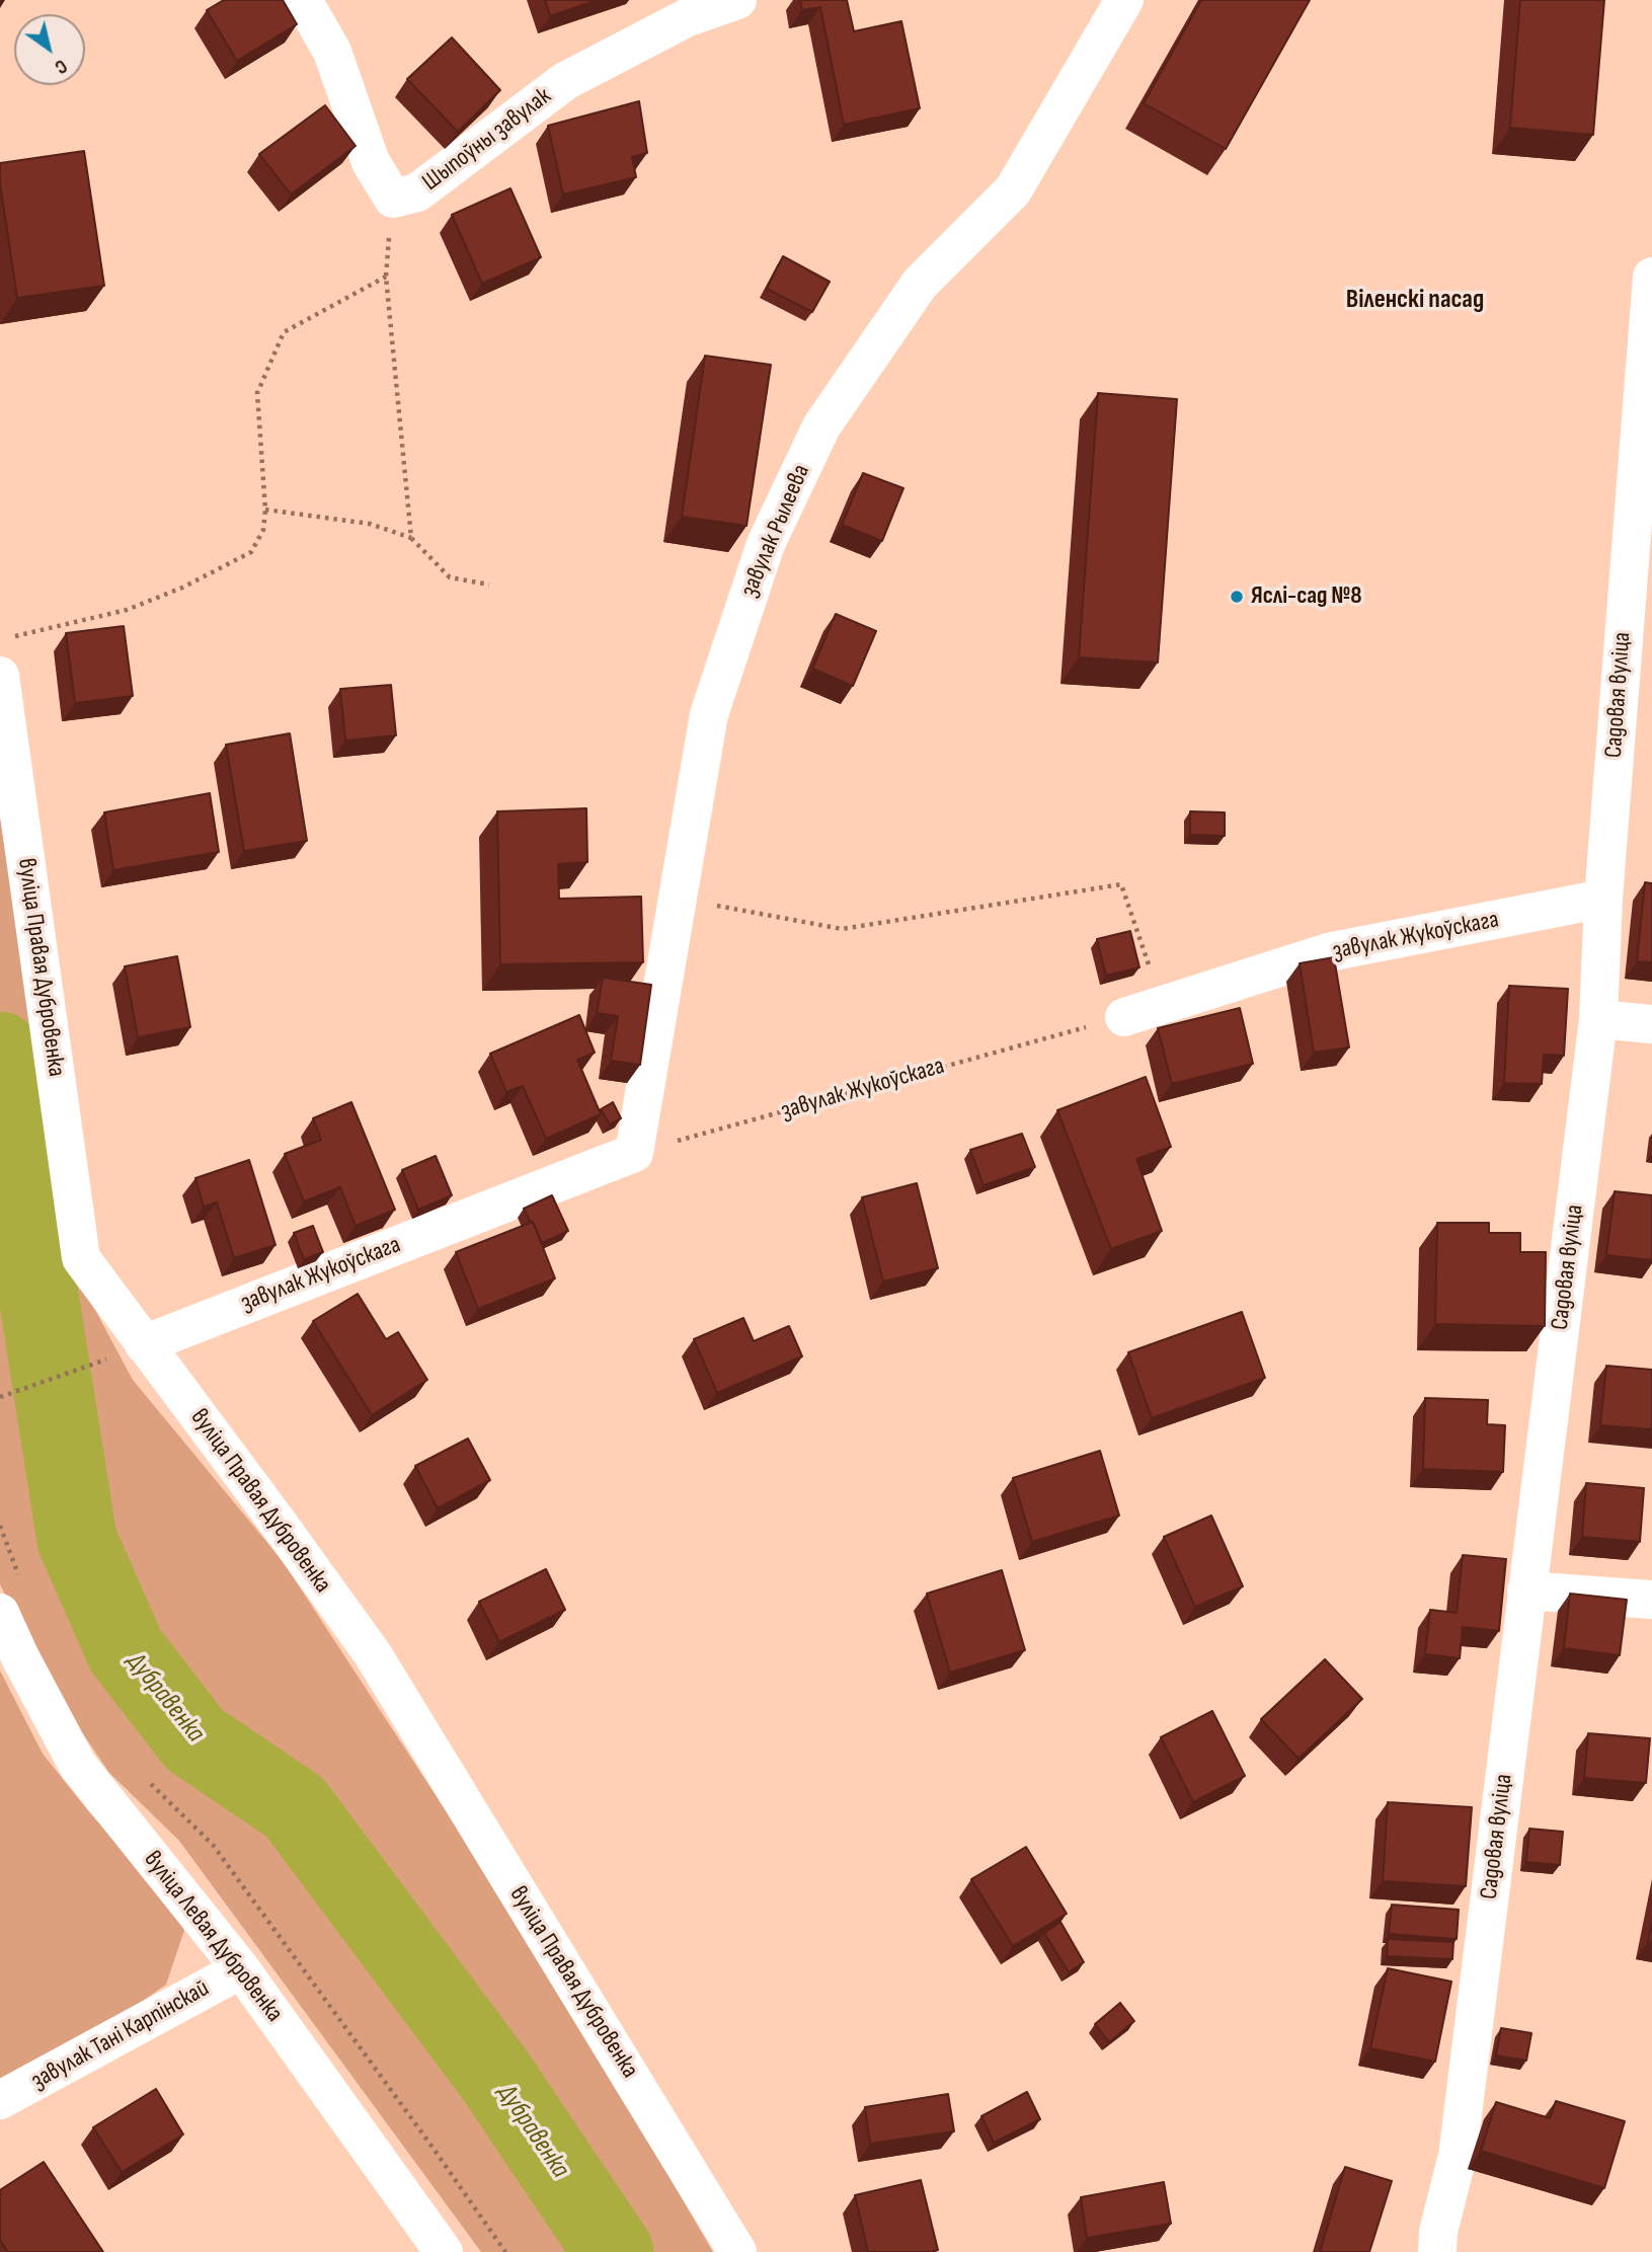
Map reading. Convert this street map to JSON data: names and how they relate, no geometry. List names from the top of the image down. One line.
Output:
{"streets":{"street":["Шыпоўны завулак","завулак Рылеева","Садовая вуліца","завулак Жукоўскага","вуліца Правая Дубровенка","вуліца Левая Дубровенка","завулак Тані Карпінскай"]},"crossings":[["завулак Рылеева","завулак Жукоўскага"],["Садовая вуліца","завулак Жукоўскага"],["завулак Жукоўскага","вуліца Правая Дубровенка"],["вуліца Левая Дубровенка","завулак Тані Карпінскай"]],"districts":["Віленскі пасад"],"water":["Дубравенка"],"places":["Яслі-сад №8"],"north":"bottom right"}
